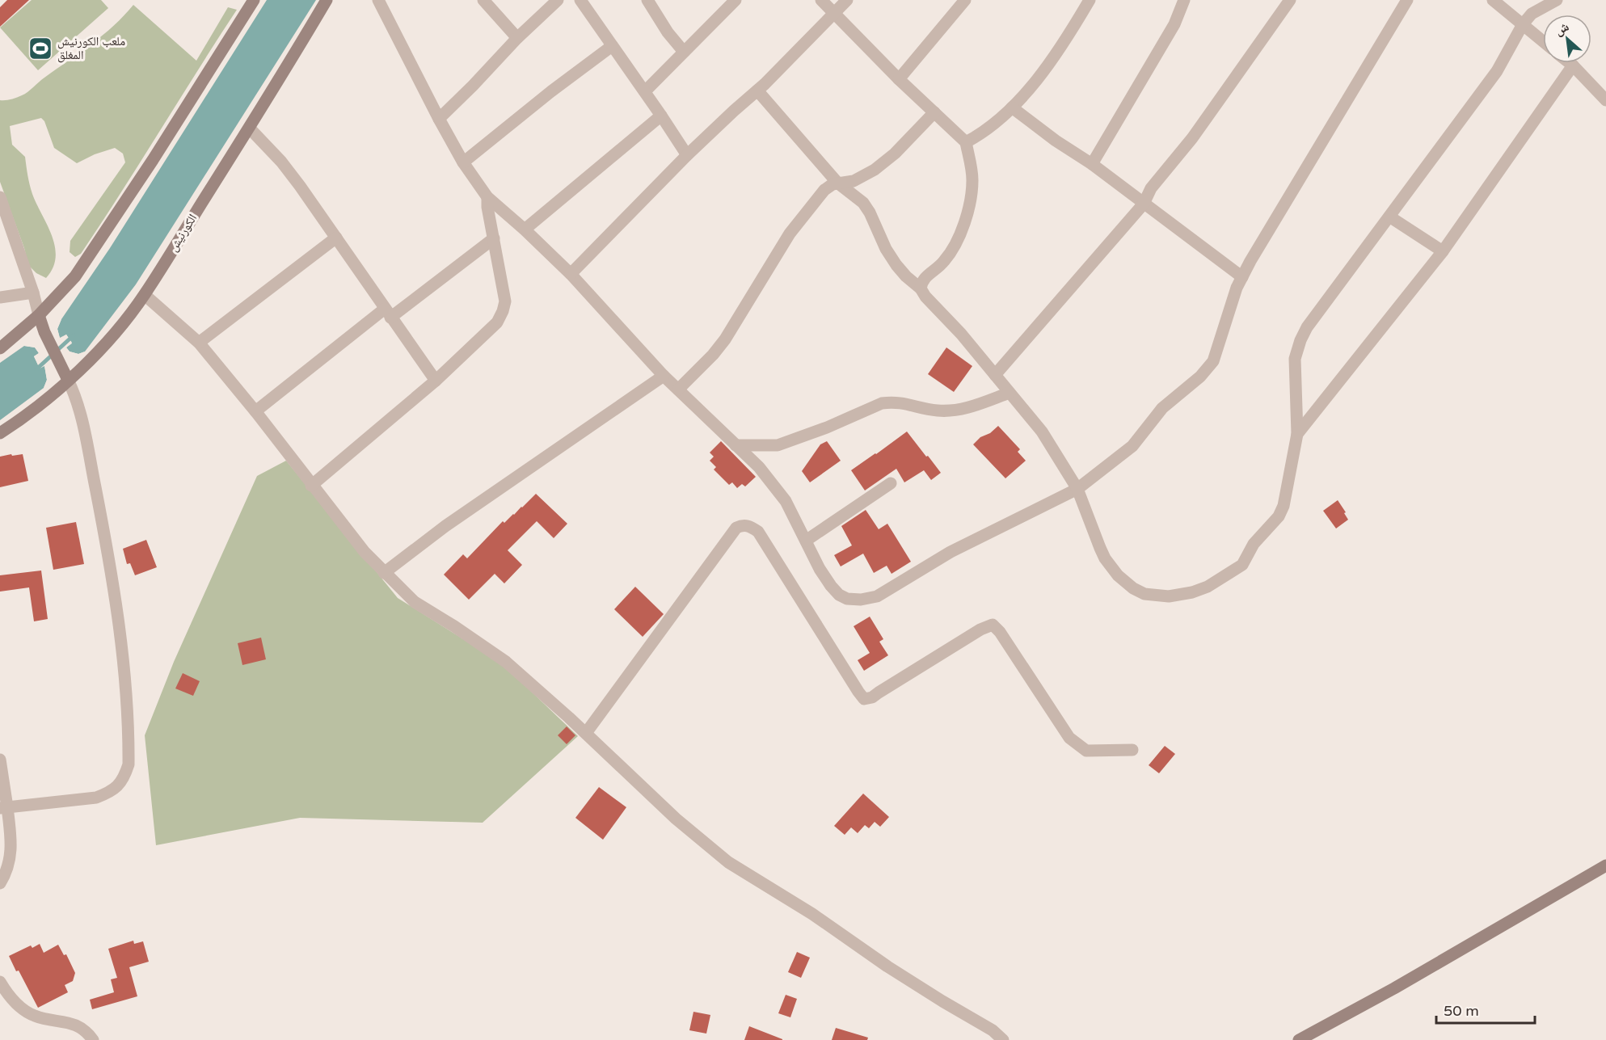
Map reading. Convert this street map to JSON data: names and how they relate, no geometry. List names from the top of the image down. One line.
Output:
{"streets":{"main road":["الكورنيش"]},"places":{"sports":["ملعب الكورنيش المغلق"]},"scale_bar":"50 m","north":"top left"}
